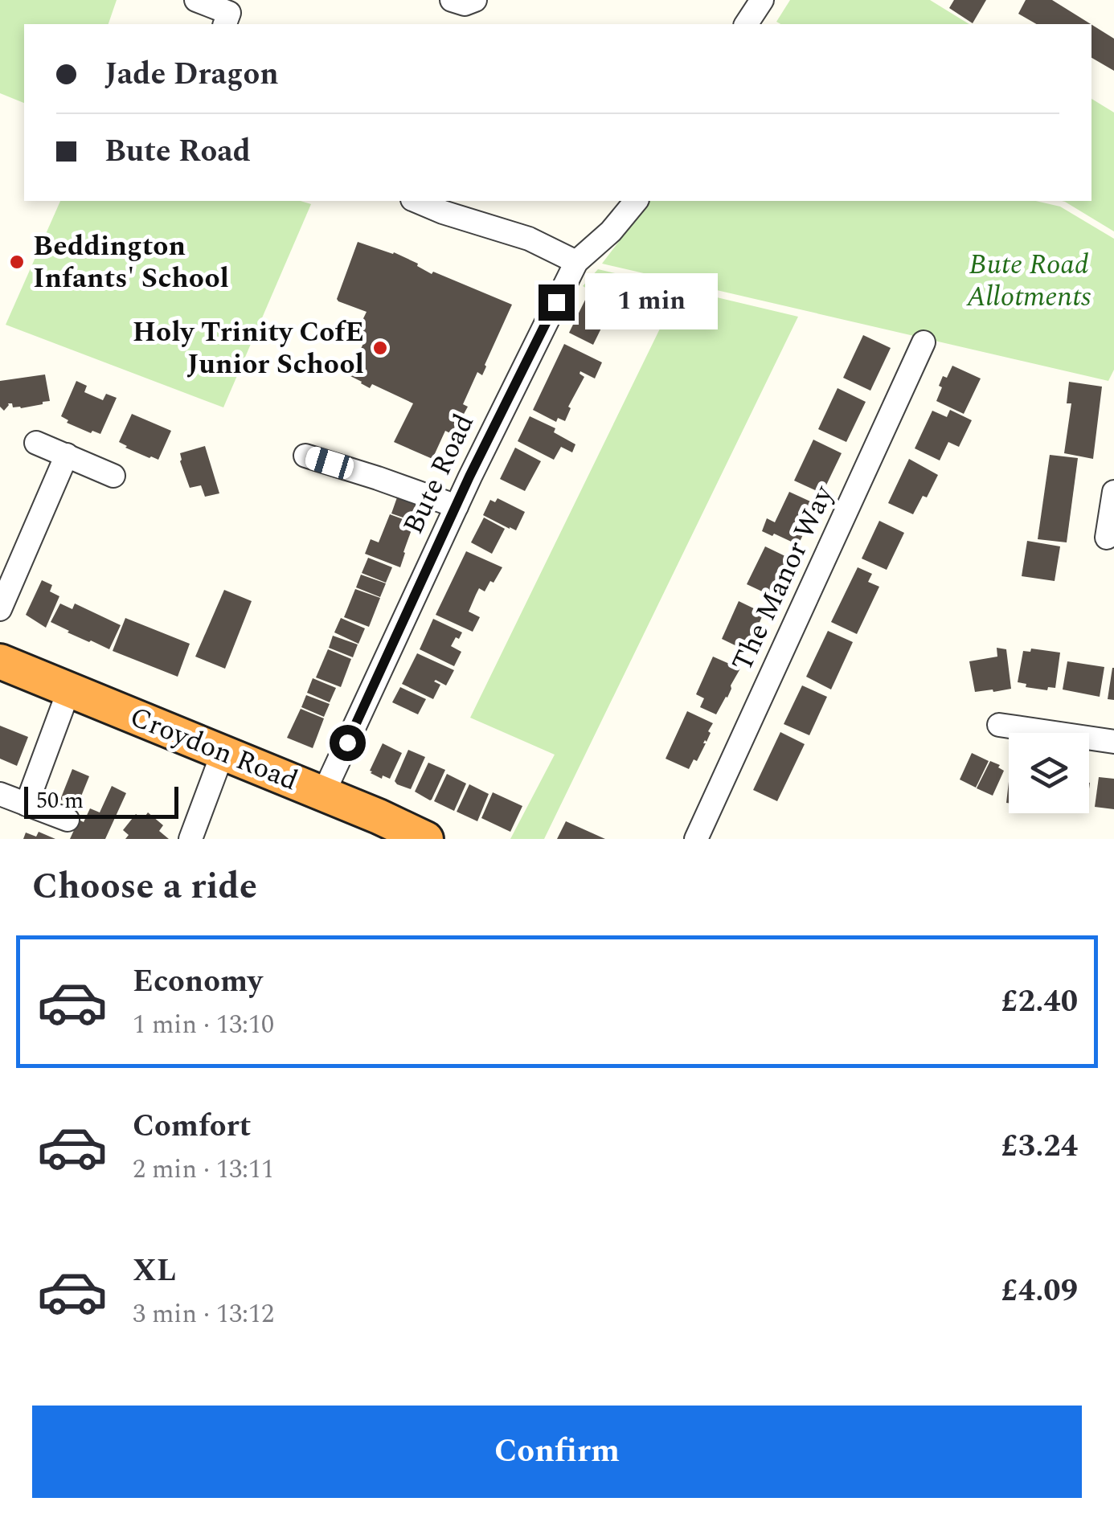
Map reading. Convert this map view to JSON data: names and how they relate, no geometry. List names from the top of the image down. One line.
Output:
{"streets":{"highway":["Croydon Road"],"street":["Bute Road","The Manor Way"]},"crossings":[["Bute Road","Croydon Road"]],"parks":["Bute Road Allotments"],"places":["Beddington Infants' School","Holy Trinity CofE Junior School"],"scale_bar":"50 m","page":{"banner":["Jade Dragon","Bute Road"],"bubble":"1 min","scale":"50 m","heading":"Choose a ride","list":[{"name":"Economy","note":"1 min · 13:10","value":"£2.40"},{"name":"Comfort","note":"2 min · 13:11","value":"£3.24"},{"name":"XL","note":"3 min · 13:12","value":"£4.09"}],"buttons":"Confirm"}}
